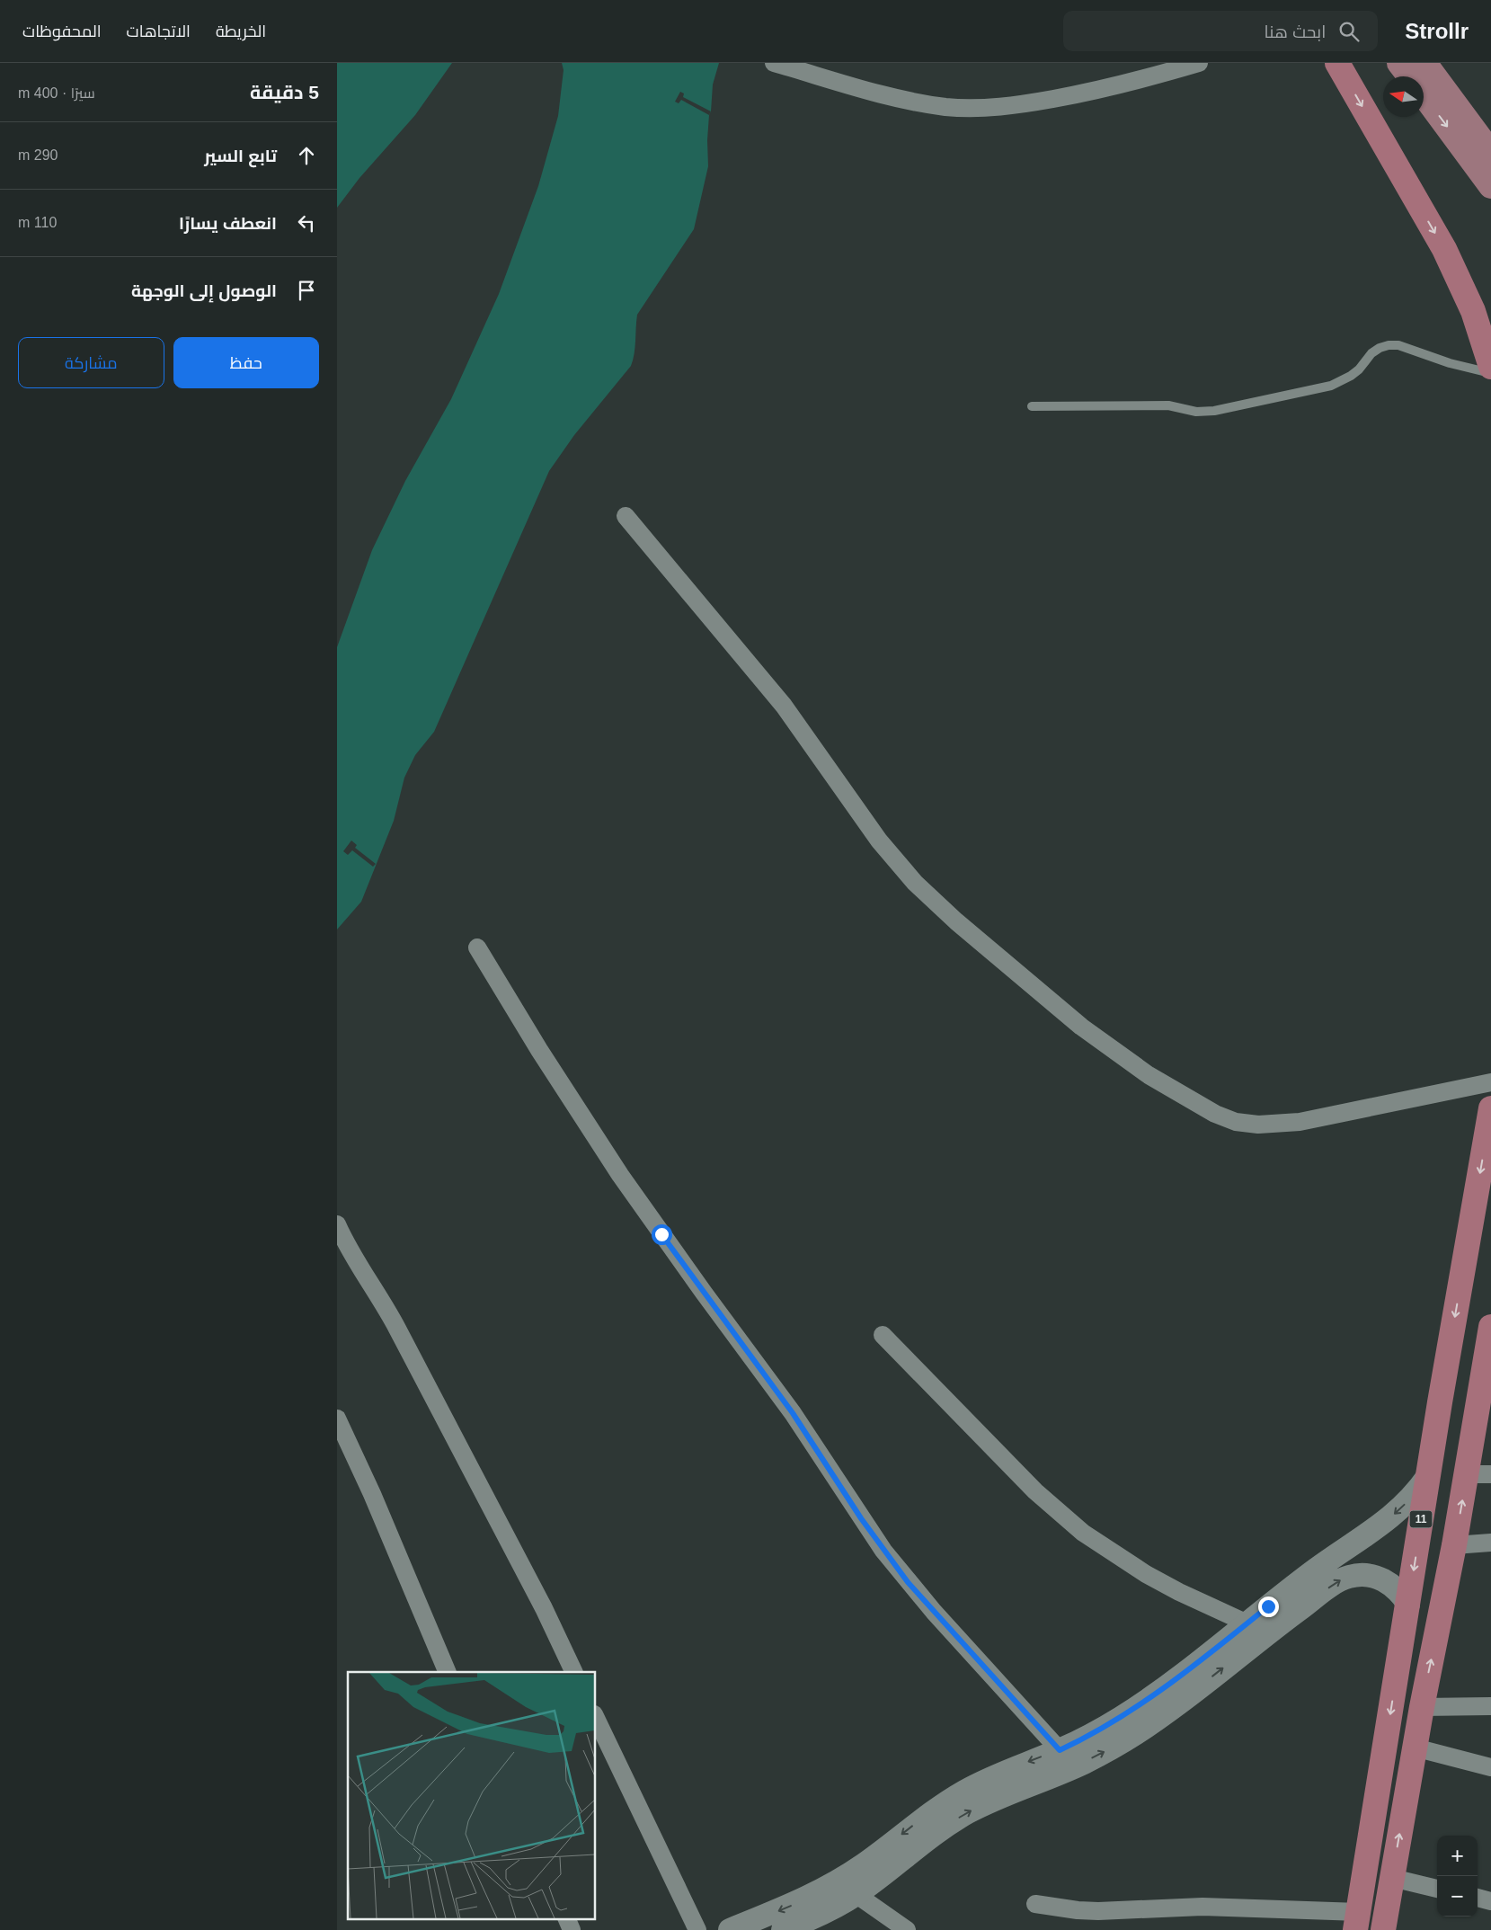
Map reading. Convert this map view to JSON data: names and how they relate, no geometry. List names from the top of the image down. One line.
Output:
{"streets":{"highway":["11"]},"north":"left","page":{"header":"Strollr","search":"ابحث هنا","nav":["الخريطة","الاتجاهات","المحفوظات"],"heading":["5 دقيقة","سيرًا · 400 m"],"list":[["تابع السير","290 m"],["انعطف يسارًا","110 m"],"الوصول إلى الوجهة"],"buttons":["حفظ","مشاركة"],"map_buttons":["+","−"]}}
